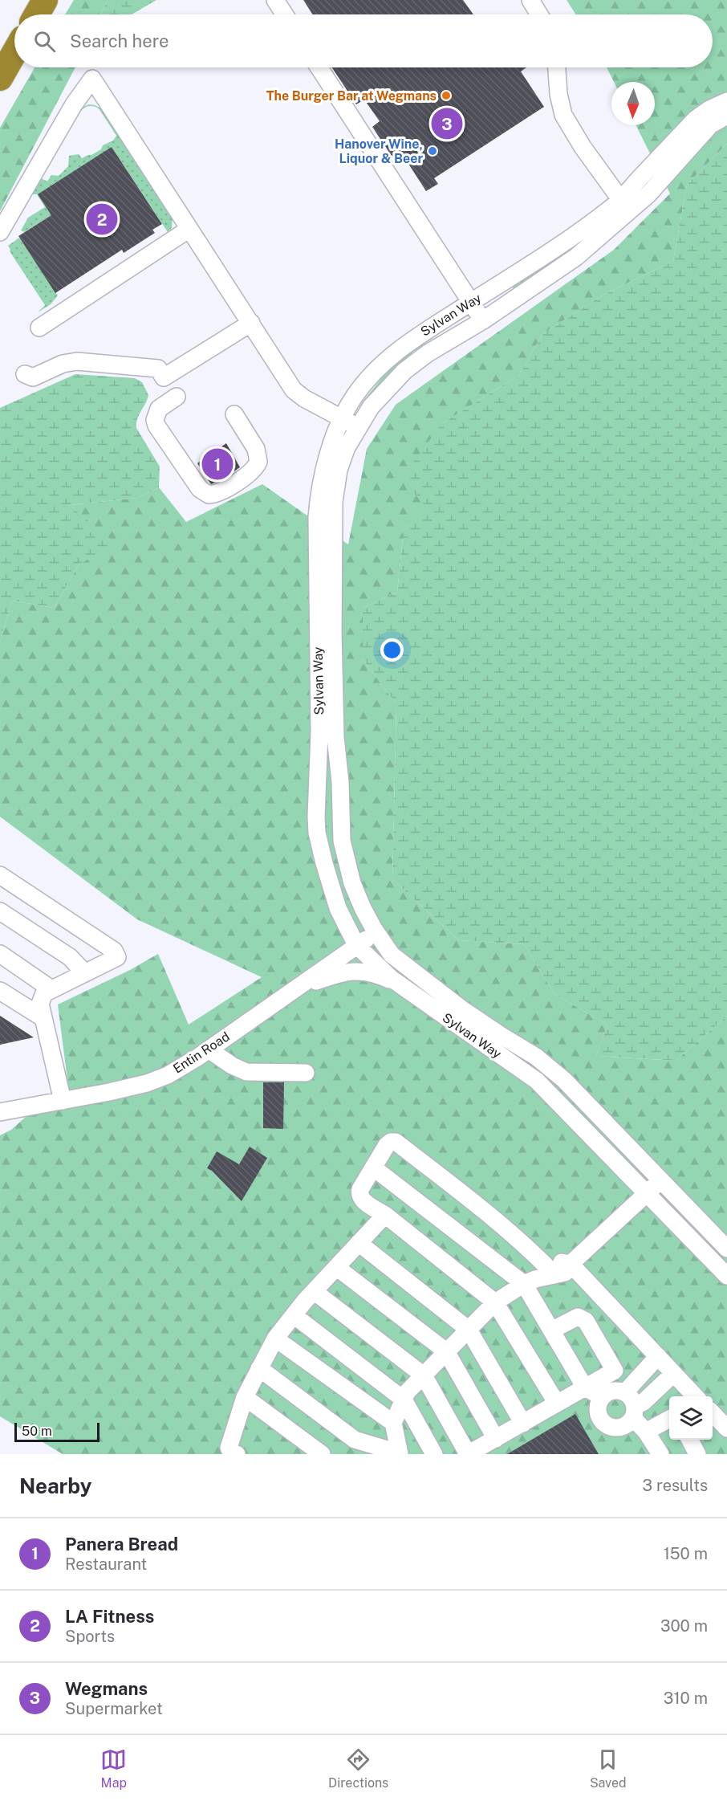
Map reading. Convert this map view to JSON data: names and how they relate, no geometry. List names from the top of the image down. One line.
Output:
{"streets":{"street":["Sylvan Way","Entin Road"]},"crossings":[["Sylvan Way","Entin Road"]],"places":["The Burger Bar at Wegmans","Hanover Wine, Liquor & Beer"],"scale_bar":"50 m","north":"bottom","page":{"search":"Search here","pins":["3","2","1"],"scale":"50 m","heading":["Nearby","3 results"],"list":[{"mark":"1","name":"Panera Bread","note":"Restaurant","value":"150 m"},{"mark":"2","name":"LA Fitness","note":"Sports","value":"300 m"},{"mark":"3","name":"Wegmans","note":"Supermarket","value":"310 m"}],"nav":["Map","Directions","Saved"]}}
